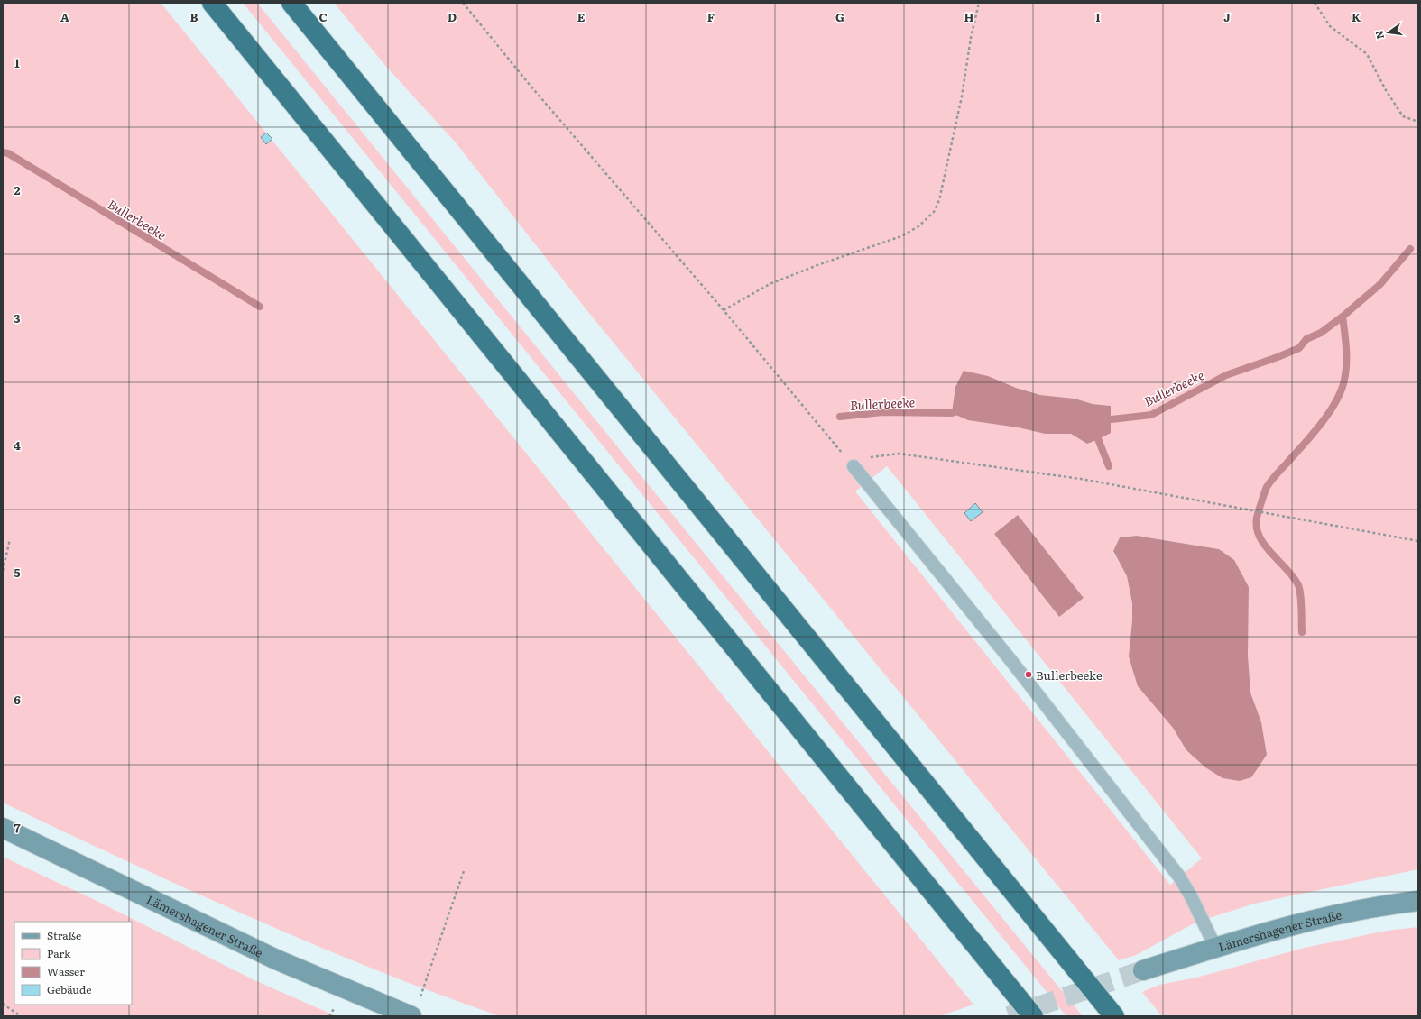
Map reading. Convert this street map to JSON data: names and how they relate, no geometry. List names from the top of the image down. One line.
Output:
{"streets":{"main road":["Lämershagener Straße"]},"water":["Bullerbeeke"],"places":["Bullerbeeke"],"legend":["Straße","Park","Wasser","Gebäude"],"north":"left","grid":{"columns":["A","B","C","D","E","F","G","H","I","J","K"],"rows":["1","2","3","4","5","6","7"]}}
